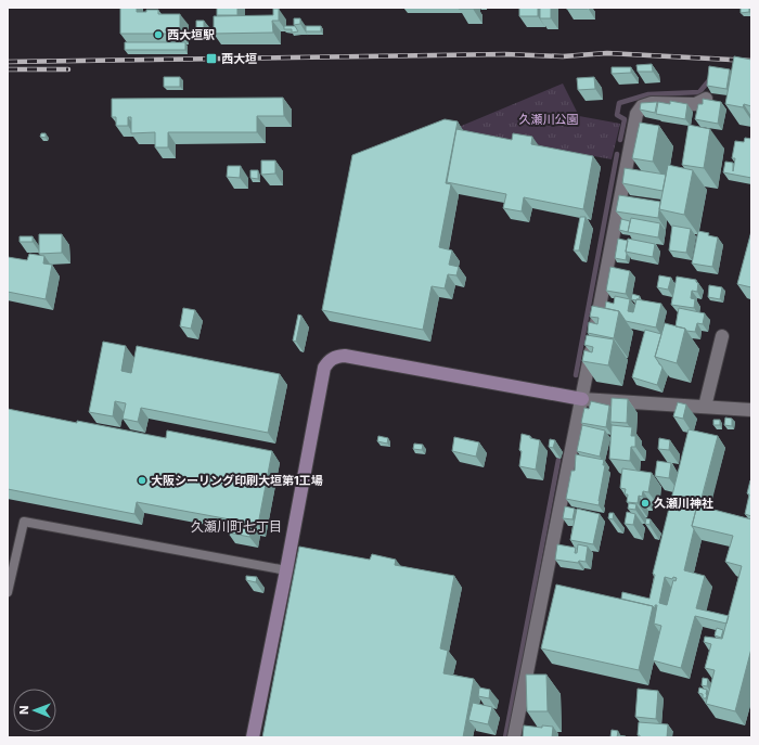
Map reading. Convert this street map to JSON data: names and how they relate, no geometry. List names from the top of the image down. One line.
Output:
{"districts":["久瀬川町七丁目"],"parks":["久瀬川公園"],"places":{"other":["西大垣駅","大阪シーリング印刷大垣第1工場","久瀬川神社"],"transit":["西大垣"]},"north":"left"}
